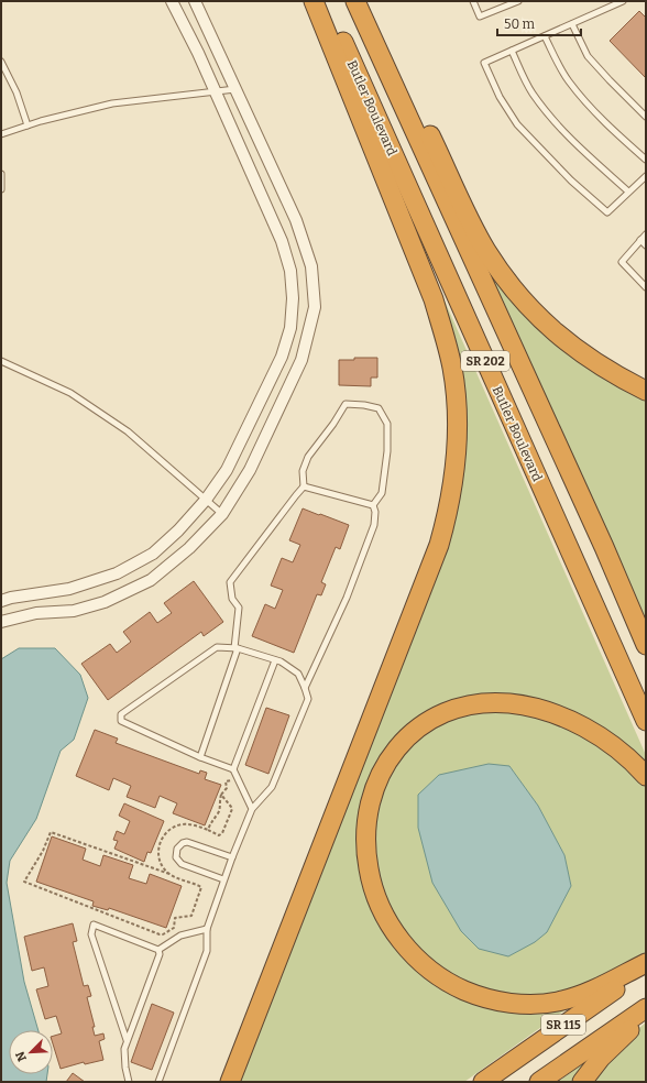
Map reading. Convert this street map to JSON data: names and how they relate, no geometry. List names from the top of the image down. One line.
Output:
{"streets":{"highway":["Butler Boulevard","SR 202","SR 115"]},"scale_bar":"50 m","north":"bottom left"}
